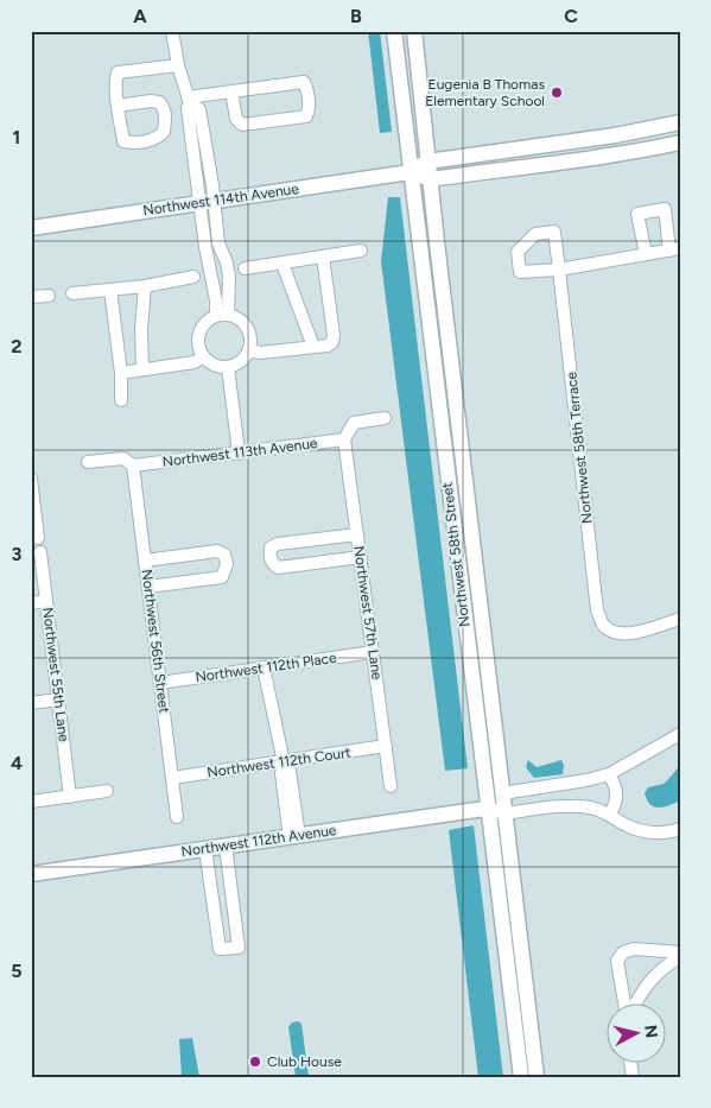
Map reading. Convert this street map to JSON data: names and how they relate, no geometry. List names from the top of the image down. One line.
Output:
{"streets":{"street":["Northwest 114th Avenue","Northwest 58th Terrace","Northwest 113th Avenue","Northwest 58th Street","Northwest 57th Lane","Northwest 56th Street","Northwest 112th Place","Northwest 55th Lane","Northwest 112th Court","Northwest 112th Avenue"]},"crossings":[["Northwest 114th Avenue","Northwest 58th Street"],["Northwest 113th Avenue","Northwest 57th Lane"],["Northwest 113th Avenue","Northwest 56th Street"],["Northwest 58th Street","Northwest 112th Avenue"],["Northwest 57th Lane","Northwest 112th Place"],["Northwest 57th Lane","Northwest 112th Court"],["Northwest 56th Street","Northwest 112th Place"],["Northwest 56th Street","Northwest 112th Court"]],"places":["Eugenia B Thomas Elementary School","Club House"],"north":"right","grid":{"columns":["A","B","C"],"rows":["1","2","3","4","5"]}}
